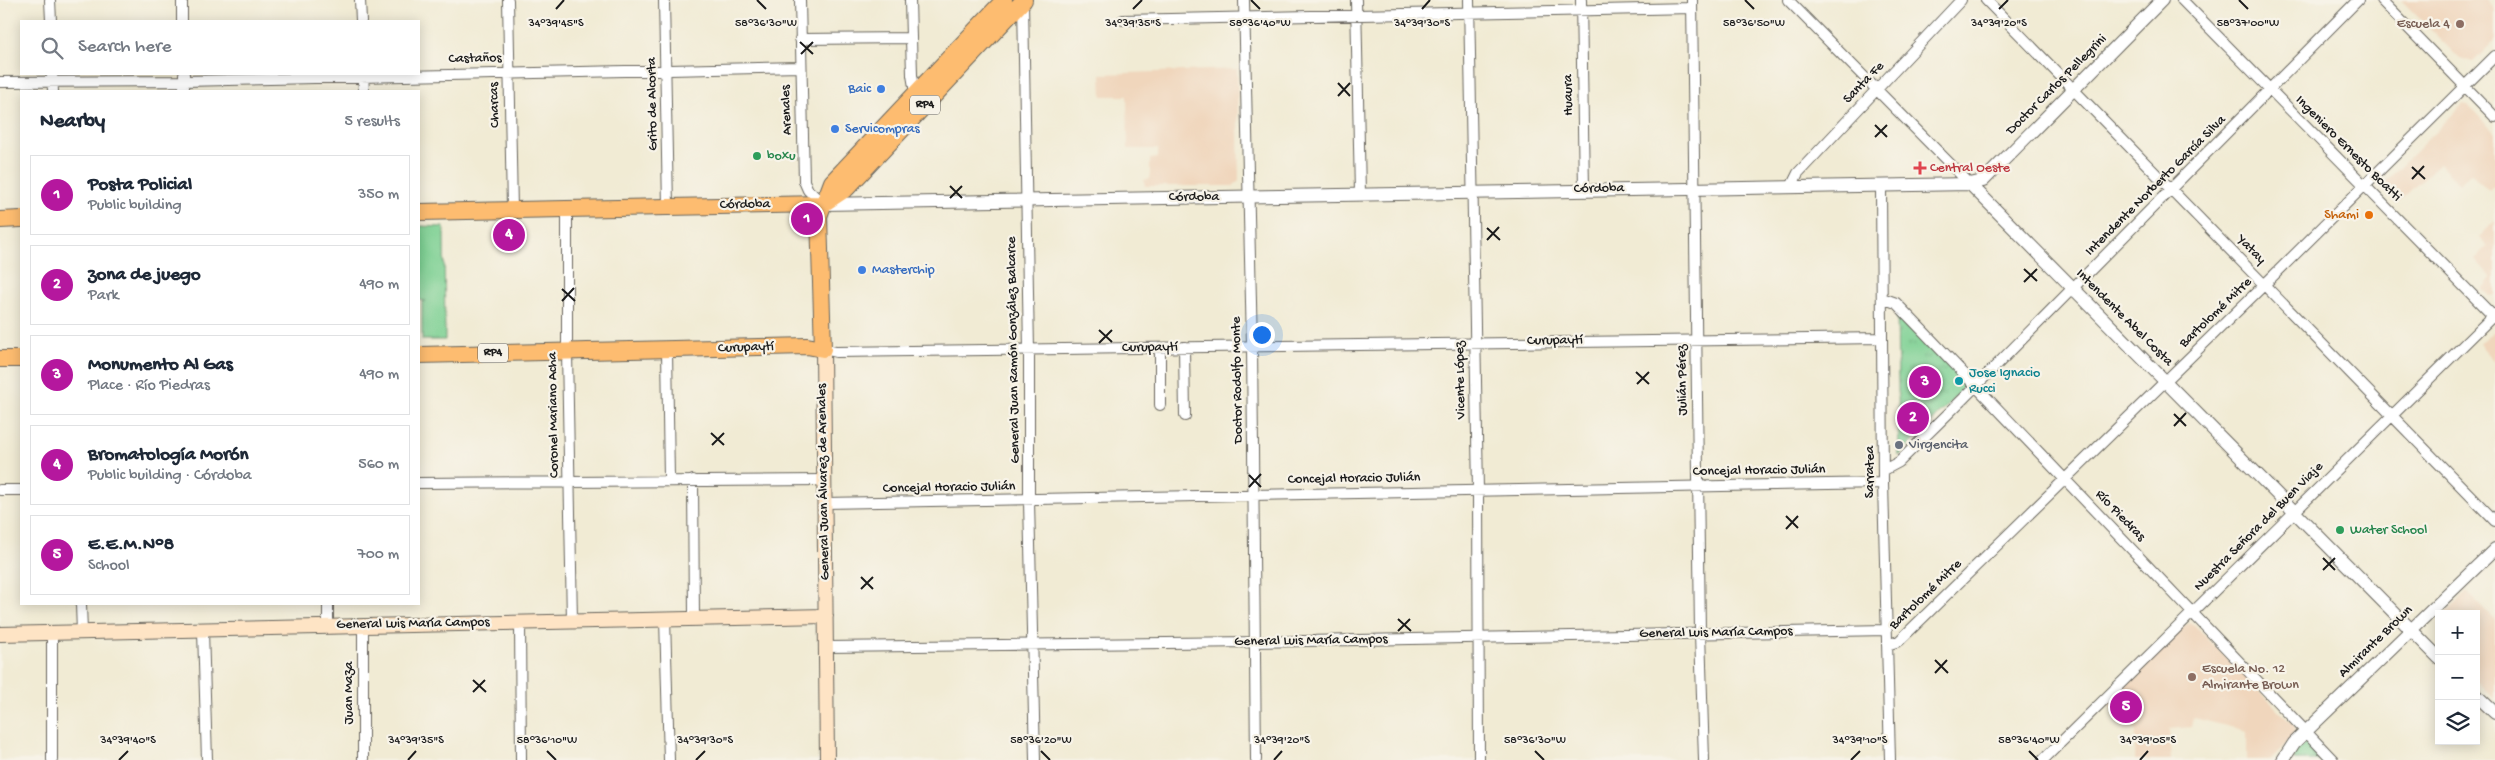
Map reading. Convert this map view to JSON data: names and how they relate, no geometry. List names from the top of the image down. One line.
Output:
{"streets":{"main road":["RP4","Córdoba","Curupaytí","General Juan Álvarez de Arenales","General Luis María Campos"],"street":["Castaños","Santa Fe","Doctor Carlos Pellegrini","Huaura","Grito de Alcorta","Charcas","Arenales","Ingeniero Ernesto Boatti","Intendente Norberto García Silva","Yatay","Bartolomé Mitre","Intendente Abel Costa","General Juan Ramón González Balcarce","Doctor Rodolfo Monte","Vicente López","Julián Pérez","Coronel Mariano Acha","Concejal Horacio Julián","Sarratea","Río Piedras","Nuestra Señora del Buen Viaje","Almirante Brown","Juan Maza"]},"crossings":[["Castaños","Grito de Alcorta"],["Castaños","Charcas"],["Castaños","Arenales"],["Santa Fe","Córdoba"],["Santa Fe","Intendente Abel Costa"],["Doctor Carlos Pellegrini","Córdoba"],["Doctor Carlos Pellegrini","Yatay"],["Doctor Carlos Pellegrini","Intendente Abel Costa"],["Huaura","Córdoba"],["Grito de Alcorta","Córdoba"],["Charcas","Córdoba"],["RP4","Arenales"],["RP4","Córdoba"],["RP4","General Juan Ramón González Balcarce"],["RP4","General Juan Álvarez de Arenales"],["Arenales","Córdoba"],["Arenales","General Juan Álvarez de Arenales"],["Ingeniero Ernesto Boatti","Intendente Norberto García Silva"],["Ingeniero Ernesto Boatti","Bartolomé Mitre"],["Ingeniero Ernesto Boatti","Nuestra Señora del Buen Viaje"],["Intendente Norberto García Silva","Yatay"],["Intendente Norberto García Silva","Intendente Abel Costa"],["Intendente Norberto García Silva","Sarratea"],["Intendente Norberto García Silva","Río Piedras"],["Córdoba","Intendente Abel Costa"],["Córdoba","General Juan Ramón González Balcarce"],["Córdoba","Doctor Rodolfo Monte"],["Córdoba","Vicente López"],["Córdoba","Julián Pérez"],["Córdoba","Coronel Mariano Acha"],["Córdoba","Sarratea"],["Córdoba","General Juan Álvarez de Arenales"],["Yatay","Bartolomé Mitre"],["Yatay","Nuestra Señora del Buen Viaje"],["Bartolomé Mitre","Intendente Abel Costa"],["Bartolomé Mitre","Sarratea"],["Bartolomé Mitre","Río Piedras"],["Intendente Abel Costa","Nuestra Señora del Buen Viaje"],["Intendente Abel Costa","Almirante Brown"],["Curupaytí","General Juan Ramón González Balcarce"],["Curupaytí","Doctor Rodolfo Monte"],["Curupaytí","Vicente López"],["Curupaytí","Julián Pérez"],["Curupaytí","Coronel Mariano Acha"],["Curupaytí","Sarratea"],["Curupaytí","General Juan Álvarez de Arenales"],["General Juan Ramón González Balcarce","Concejal Horacio Julián"],["General Juan Ramón González Balcarce","General Luis María Campos"],["Doctor Rodolfo Monte","Concejal Horacio Julián"],["Doctor Rodolfo Monte","General Luis María Campos"],["Vicente López","Concejal Horacio Julián"],["Vicente López","General Luis María Campos"],["Julián Pérez","Concejal Horacio Julián"],["Julián Pérez","General Luis María Campos"],["Coronel Mariano Acha","General Luis María Campos"],["Concejal Horacio Julián","Sarratea"],["Concejal Horacio Julián","General Juan Álvarez de Arenales"],["Sarratea","Río Piedras"],["Sarratea","General Luis María Campos"],["General Juan Álvarez de Arenales","General Luis María Campos"],["Río Piedras","Nuestra Señora del Buen Viaje"],["Río Piedras","Almirante Brown"],["General Luis María Campos","Juan Maza"]],"places":{"other":["Escuela 4","Baic","Servicompras","boxu","Shami","Masterchip","Jose Ignacio Rucci","Virgencita","Water School","Escuela No. 12 Almirante Brown"],"health":["Central Oeste"]},"page":{"search":"Search here","heading":["Nearby","5 results"],"list":[{"mark":"1","name":"Posta Policial","note":"Public building","value":"350 m"},{"mark":"2","name":"zona de juego","note":"Park","value":"490 m"},{"mark":"3","name":"Monumento Al Gas","note":"Place · Río Piedras","value":"490 m"},{"mark":"4","name":"Bromatología Morón","note":"Public building · Córdoba","value":"560 m"},{"mark":"5","name":"E.E.M.N°8","note":"School","value":"700 m"}],"pins":["1","4","3","2","5"],"map_buttons":["+","−"]},"coordinates":["58°36'30\"W","58°36'40\"W","58°36'50\"W","58°37'00\"W","34°39'30\"S","34°39'45\"S","34°39'35\"S","34°39'20\"S","34°39'40\"S","34°39'10\"S","34°39'05\"S","58°36'10\"W","58°36'20\"W"]}
